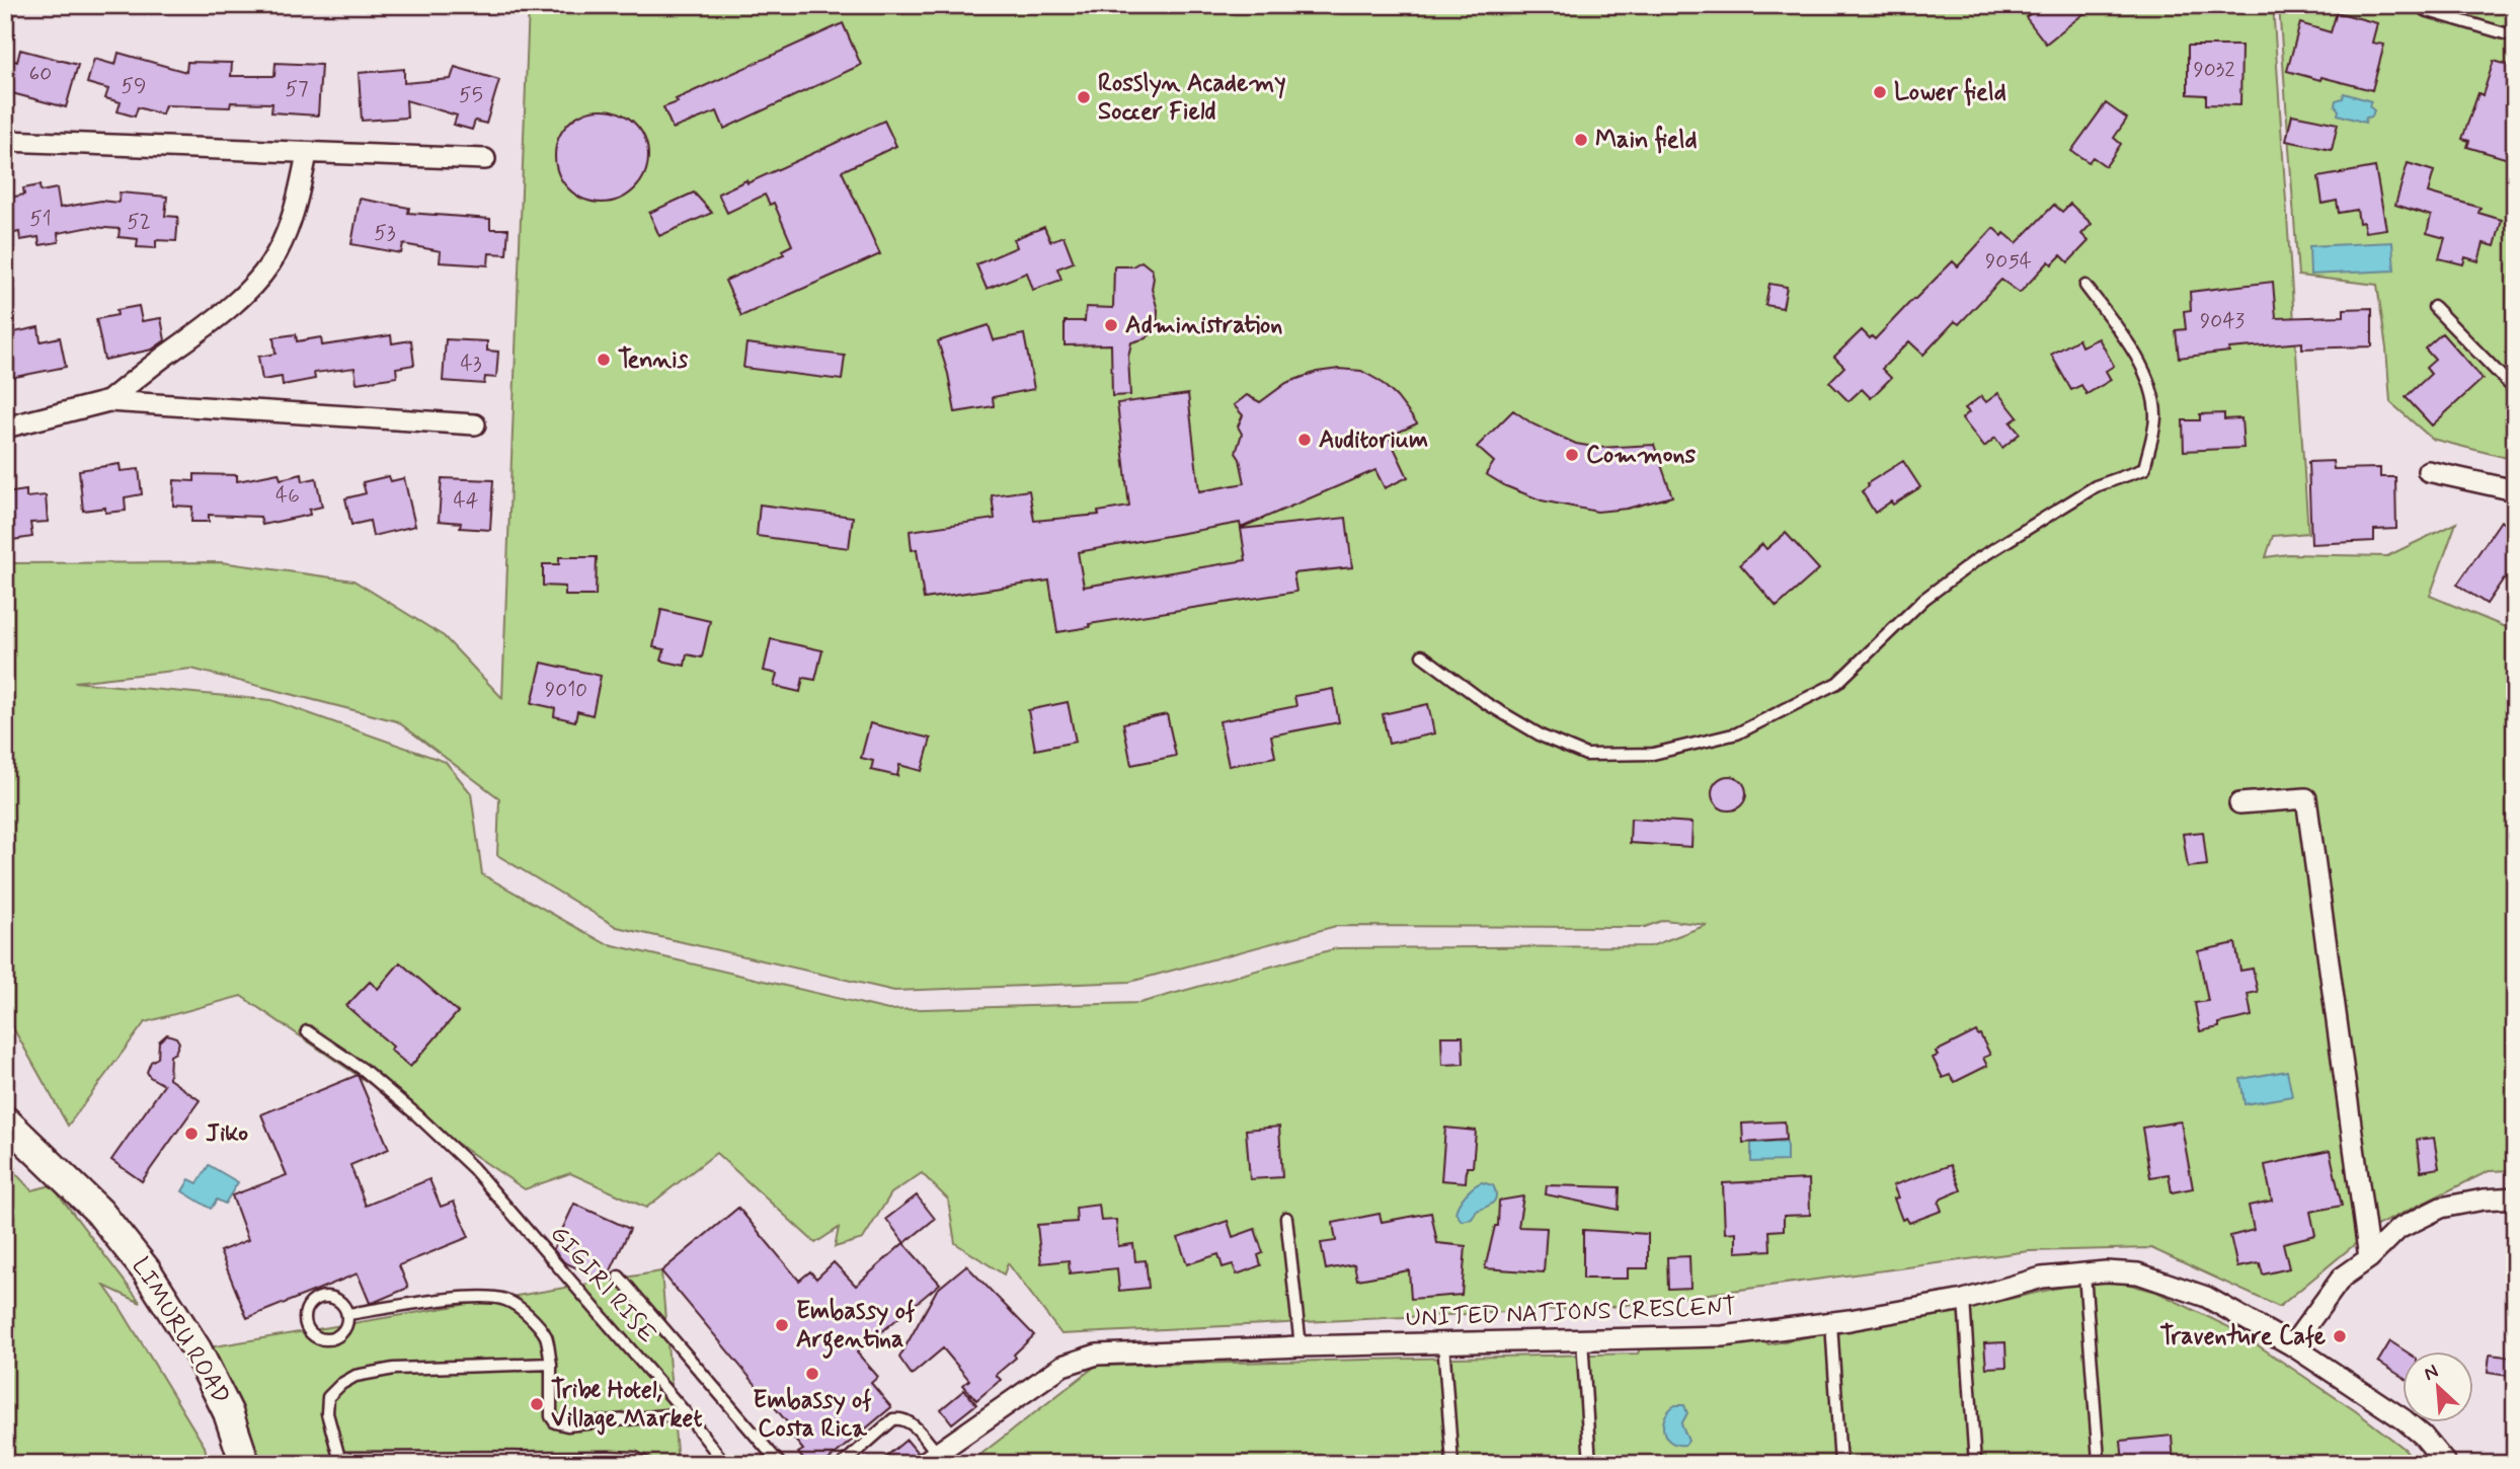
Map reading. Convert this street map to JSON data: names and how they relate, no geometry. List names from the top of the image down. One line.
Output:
{"streets":{"main road":["LIMURU ROAD"],"street":["UNITED NATIONS CRESCENT"],"lane":["GIGIRI RISE"]},"places":["Lower field","Rosslyn Academy Soccer Field","Main field","Administration","Tennis","Auditorium","Commons","Jiko","Embassy of Argentina","Traventure Cafe","Embassy of Costa Rica","Tribe Hotel, Village Market"],"house_numbers":["9032","60","59","57","55","51","52","53","9054","9043","43","46","44","9010"],"north":"top left"}
